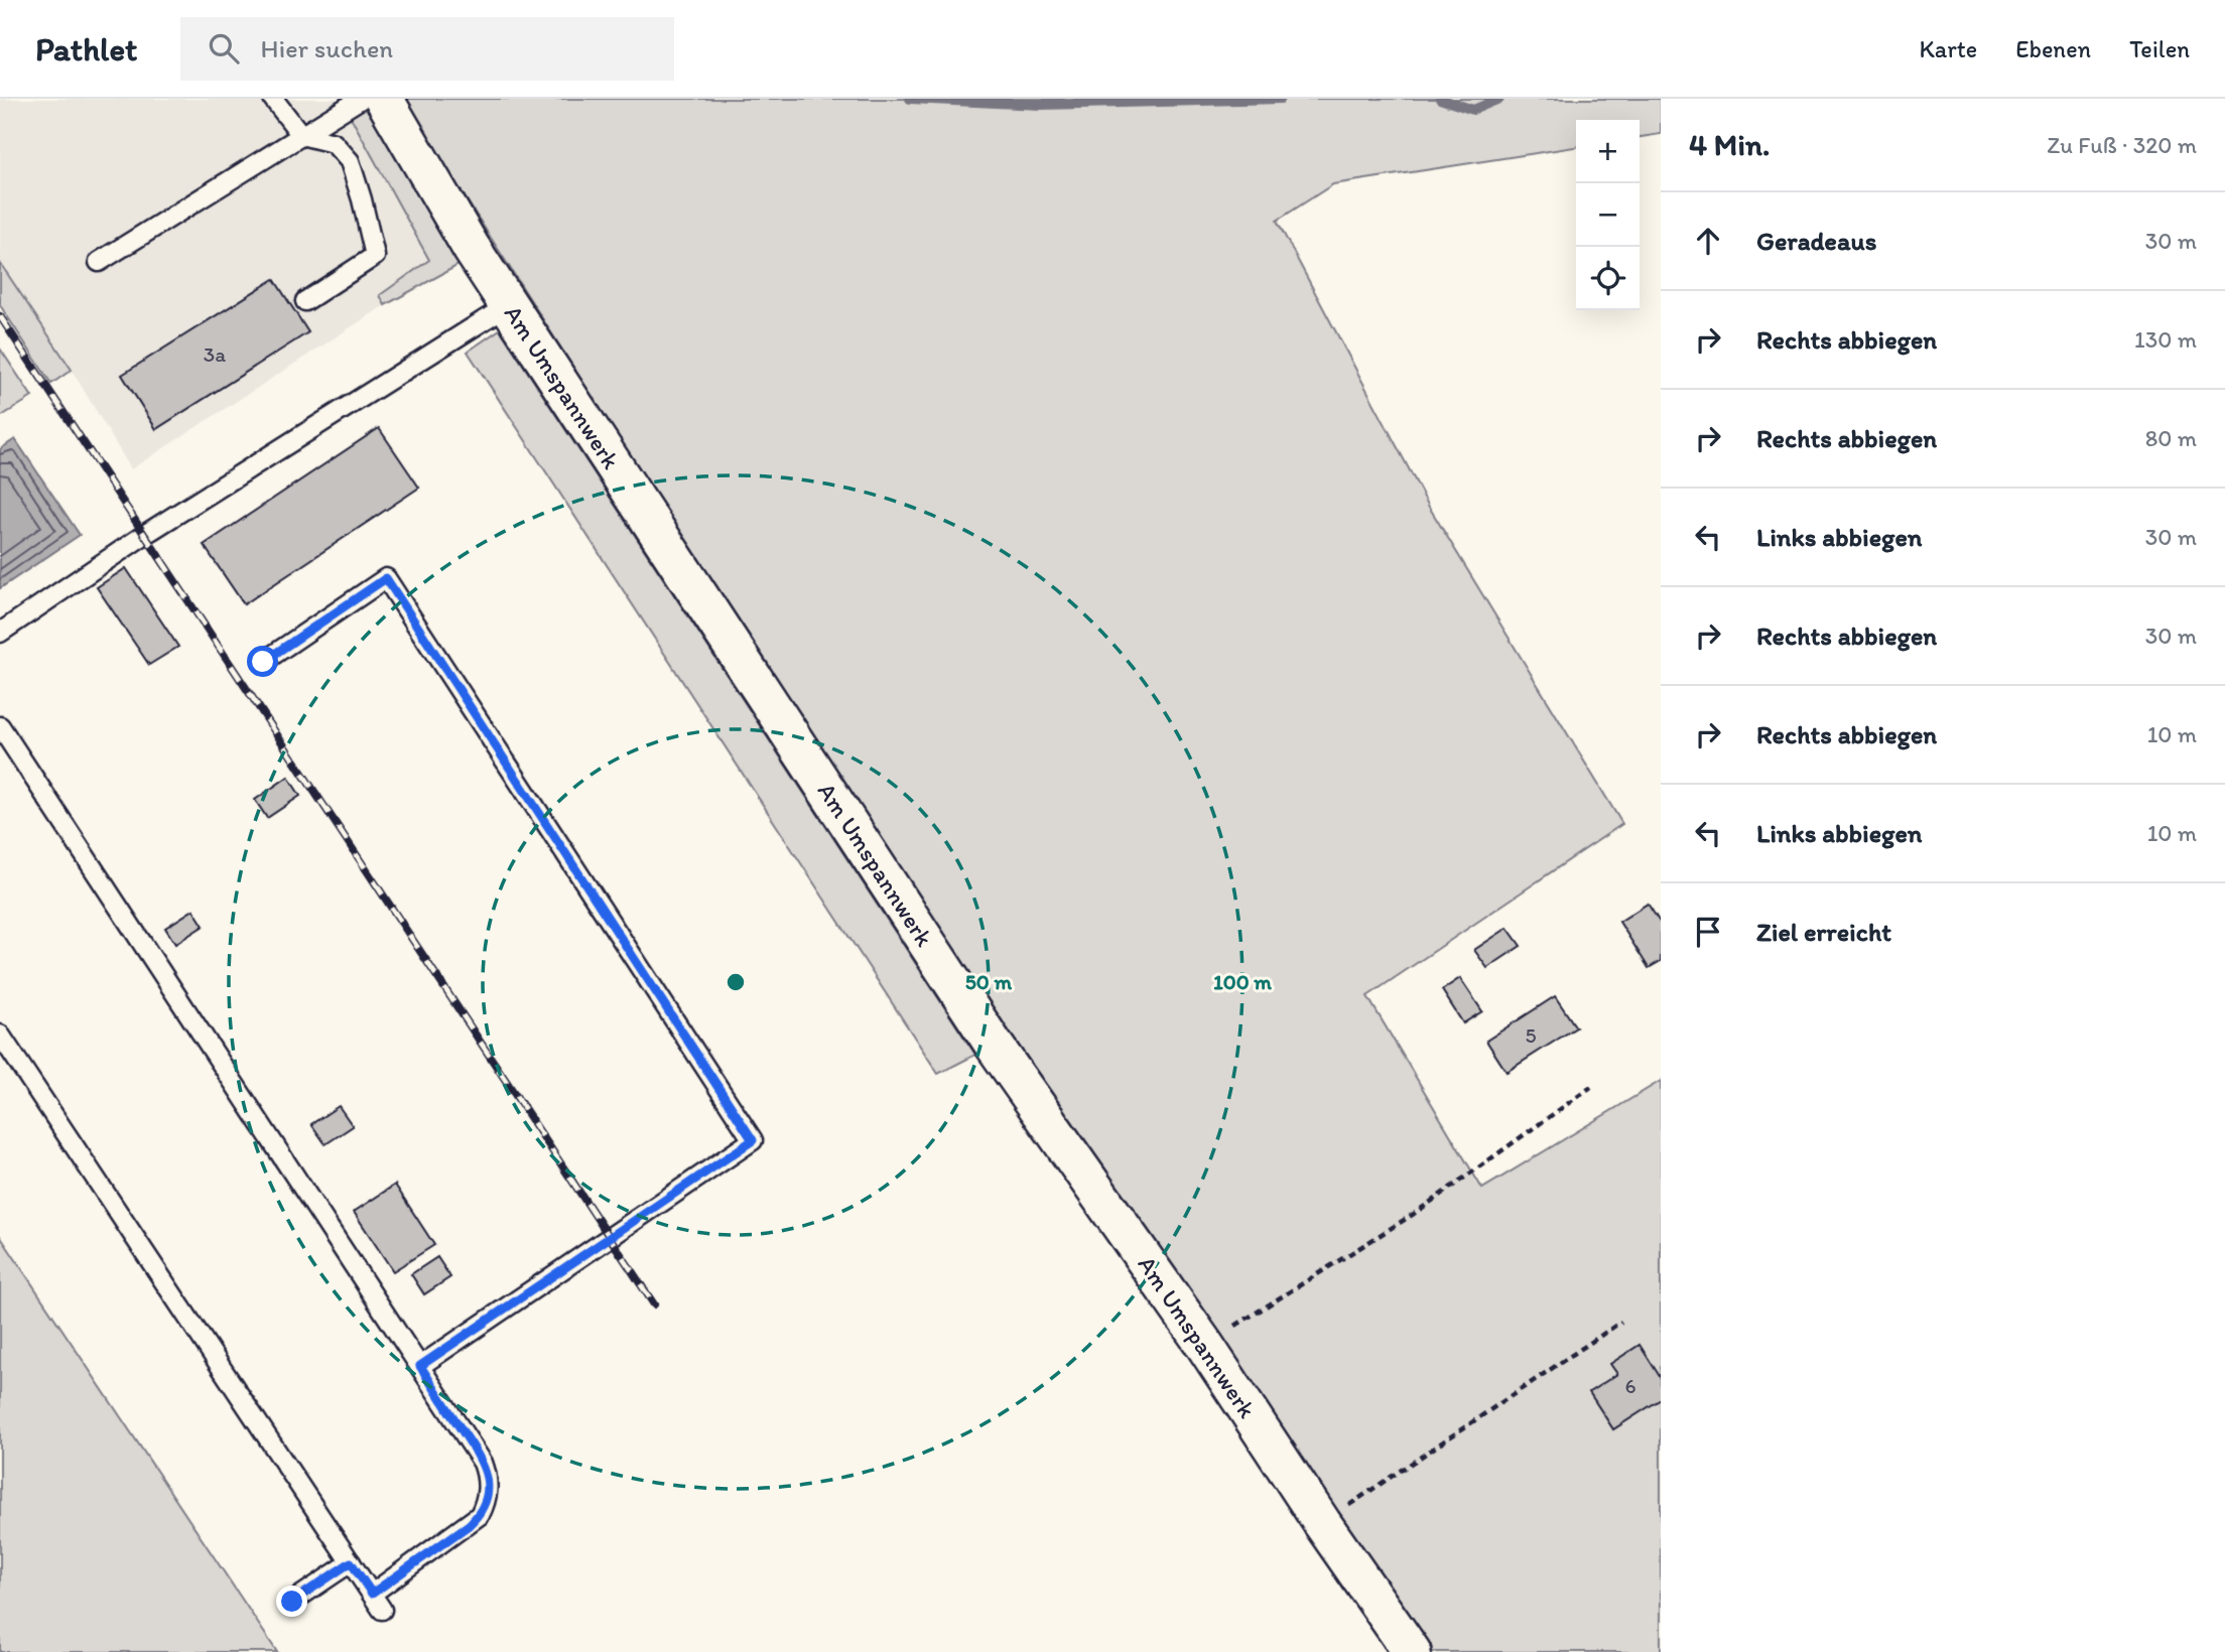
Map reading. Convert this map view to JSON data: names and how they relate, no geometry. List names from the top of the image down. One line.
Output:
{"streets":{"street":["Am Umspannwerk"]},"house_numbers":["3a","5","6"],"page":{"header":"Pathlet","search":"Hier suchen","nav":["Karte","Ebenen","Teilen"],"heading":["4 Min.","Zu Fuß · 320 m"],"map_buttons":["+","−"],"list":[["Geradeaus","30 m"],["Rechts abbiegen","130 m"],["Rechts abbiegen","80 m"],["Links abbiegen","30 m"],["Rechts abbiegen","30 m"],["Rechts abbiegen","10 m"],["Links abbiegen","10 m"],"Ziel erreicht"]},"rings":["50 m","100 m"]}
